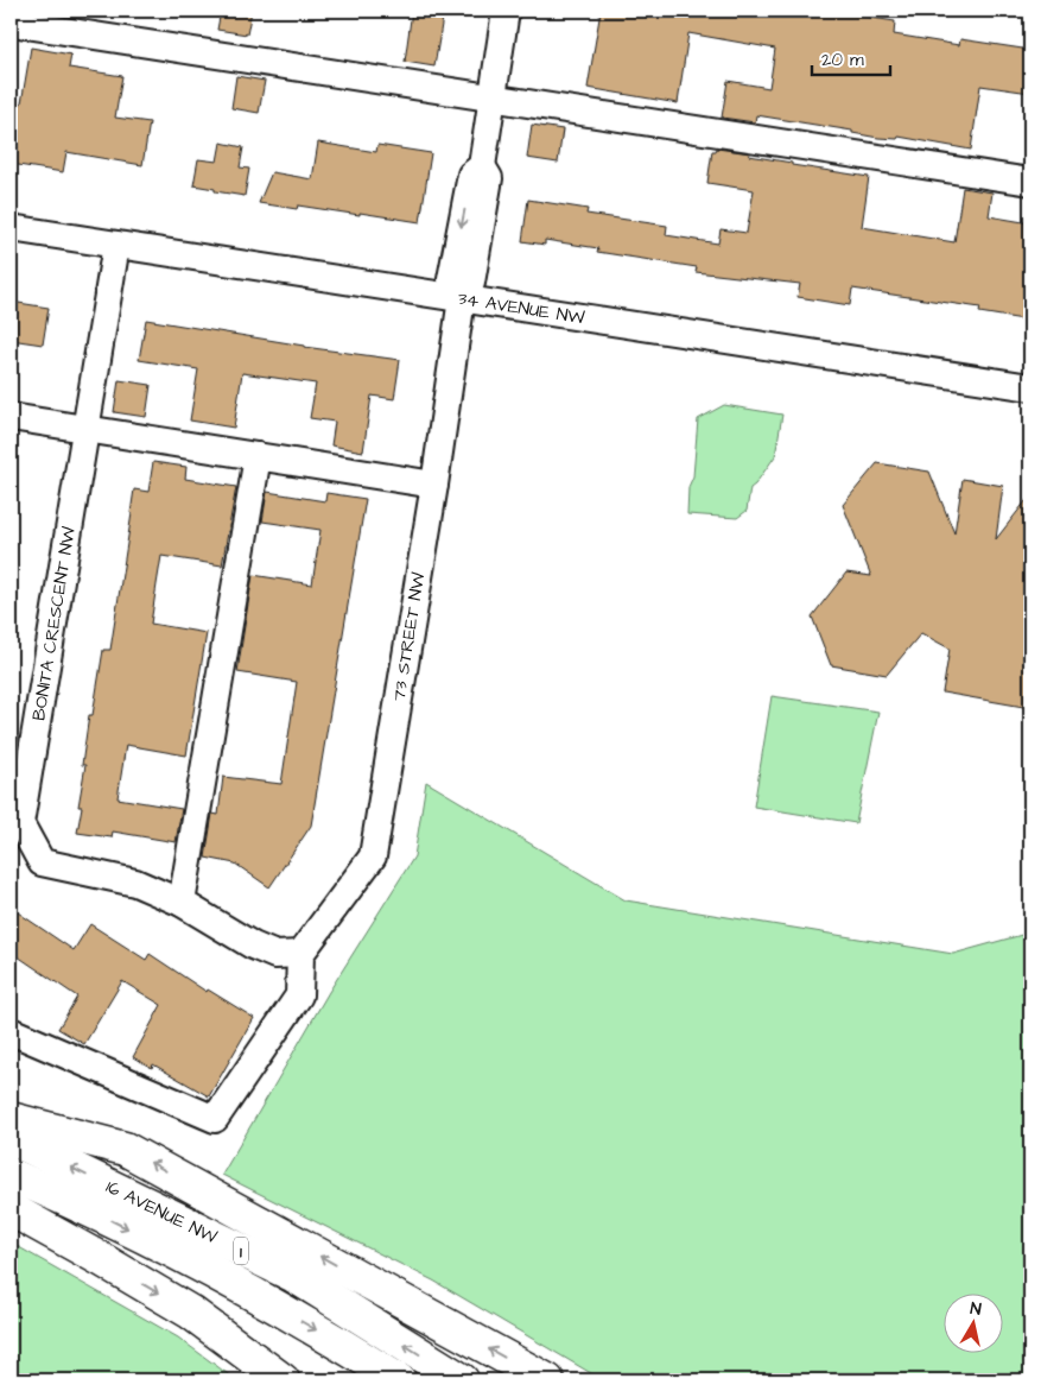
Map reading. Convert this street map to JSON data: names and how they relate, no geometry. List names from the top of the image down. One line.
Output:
{"streets":{"highway":["16 AVENUE NW","1"],"street":["34 AVENUE NW","BONITA CRESCENT NW","73 STREET NW"]},"crossings":[["34 AVENUE NW","BONITA CRESCENT NW"],["34 AVENUE NW","73 STREET NW"],["BONITA CRESCENT NW","73 STREET NW"]],"scale_bar":"20 m","north":"top"}
